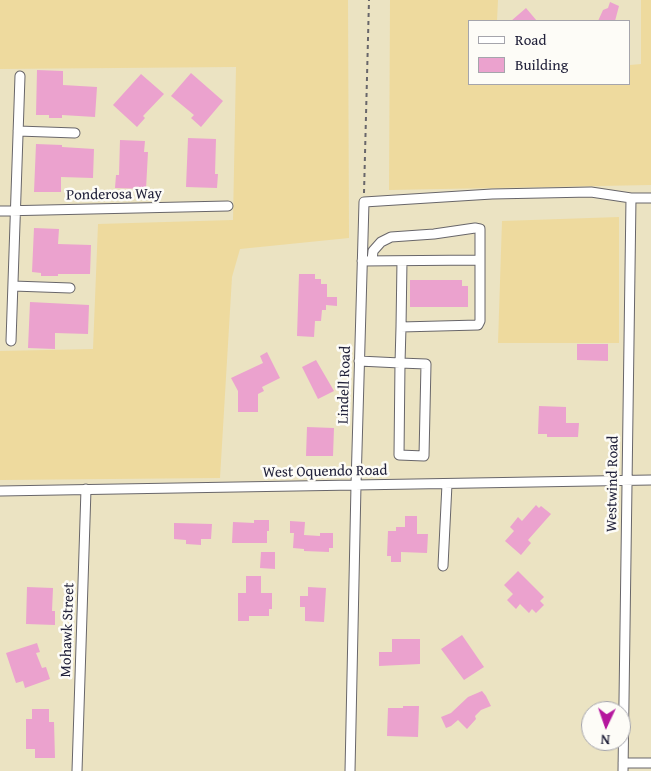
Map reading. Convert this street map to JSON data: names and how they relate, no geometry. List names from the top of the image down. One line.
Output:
{"streets":{"street":["Ponderosa Way","Lindell Road","West Oquendo Road","Westwind Road","Mohawk Street"]},"crossings":[["Lindell Road","West Oquendo Road"],["West Oquendo Road","Westwind Road"],["West Oquendo Road","Mohawk Street"]],"legend":["Road","Building"],"north":"bottom"}
